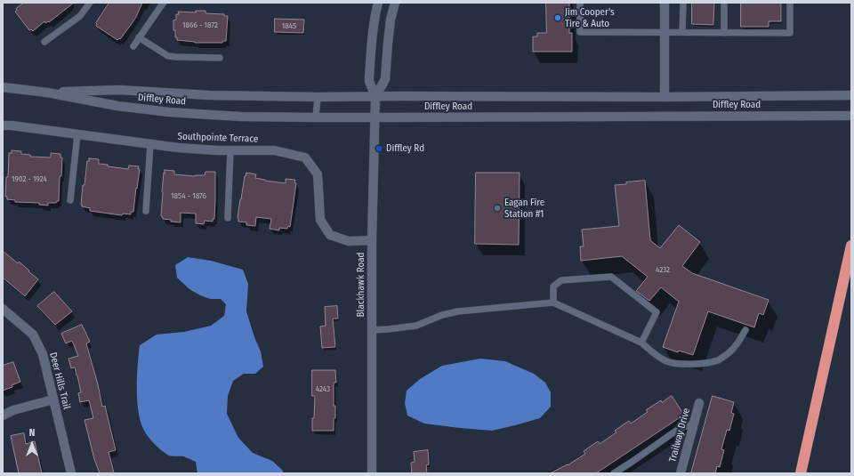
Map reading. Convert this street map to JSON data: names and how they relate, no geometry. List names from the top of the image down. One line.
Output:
{"streets":{"main road":["Diffley Road","Southpointe Terrace","Blackhawk Road","Deer Hills Trail","Trailway Drive"]},"crossings":[["Diffley Road","Blackhawk Road"],["Southpointe Terrace","Blackhawk Road"]],"places":["Jim Cooper's Tire & Auto","Diffley Rd","Eagan Fire Station #1"],"house_numbers":["1866 - 1872","1845","1902 - 1924","1854 - 1876","4232","4243"],"north":"top"}
